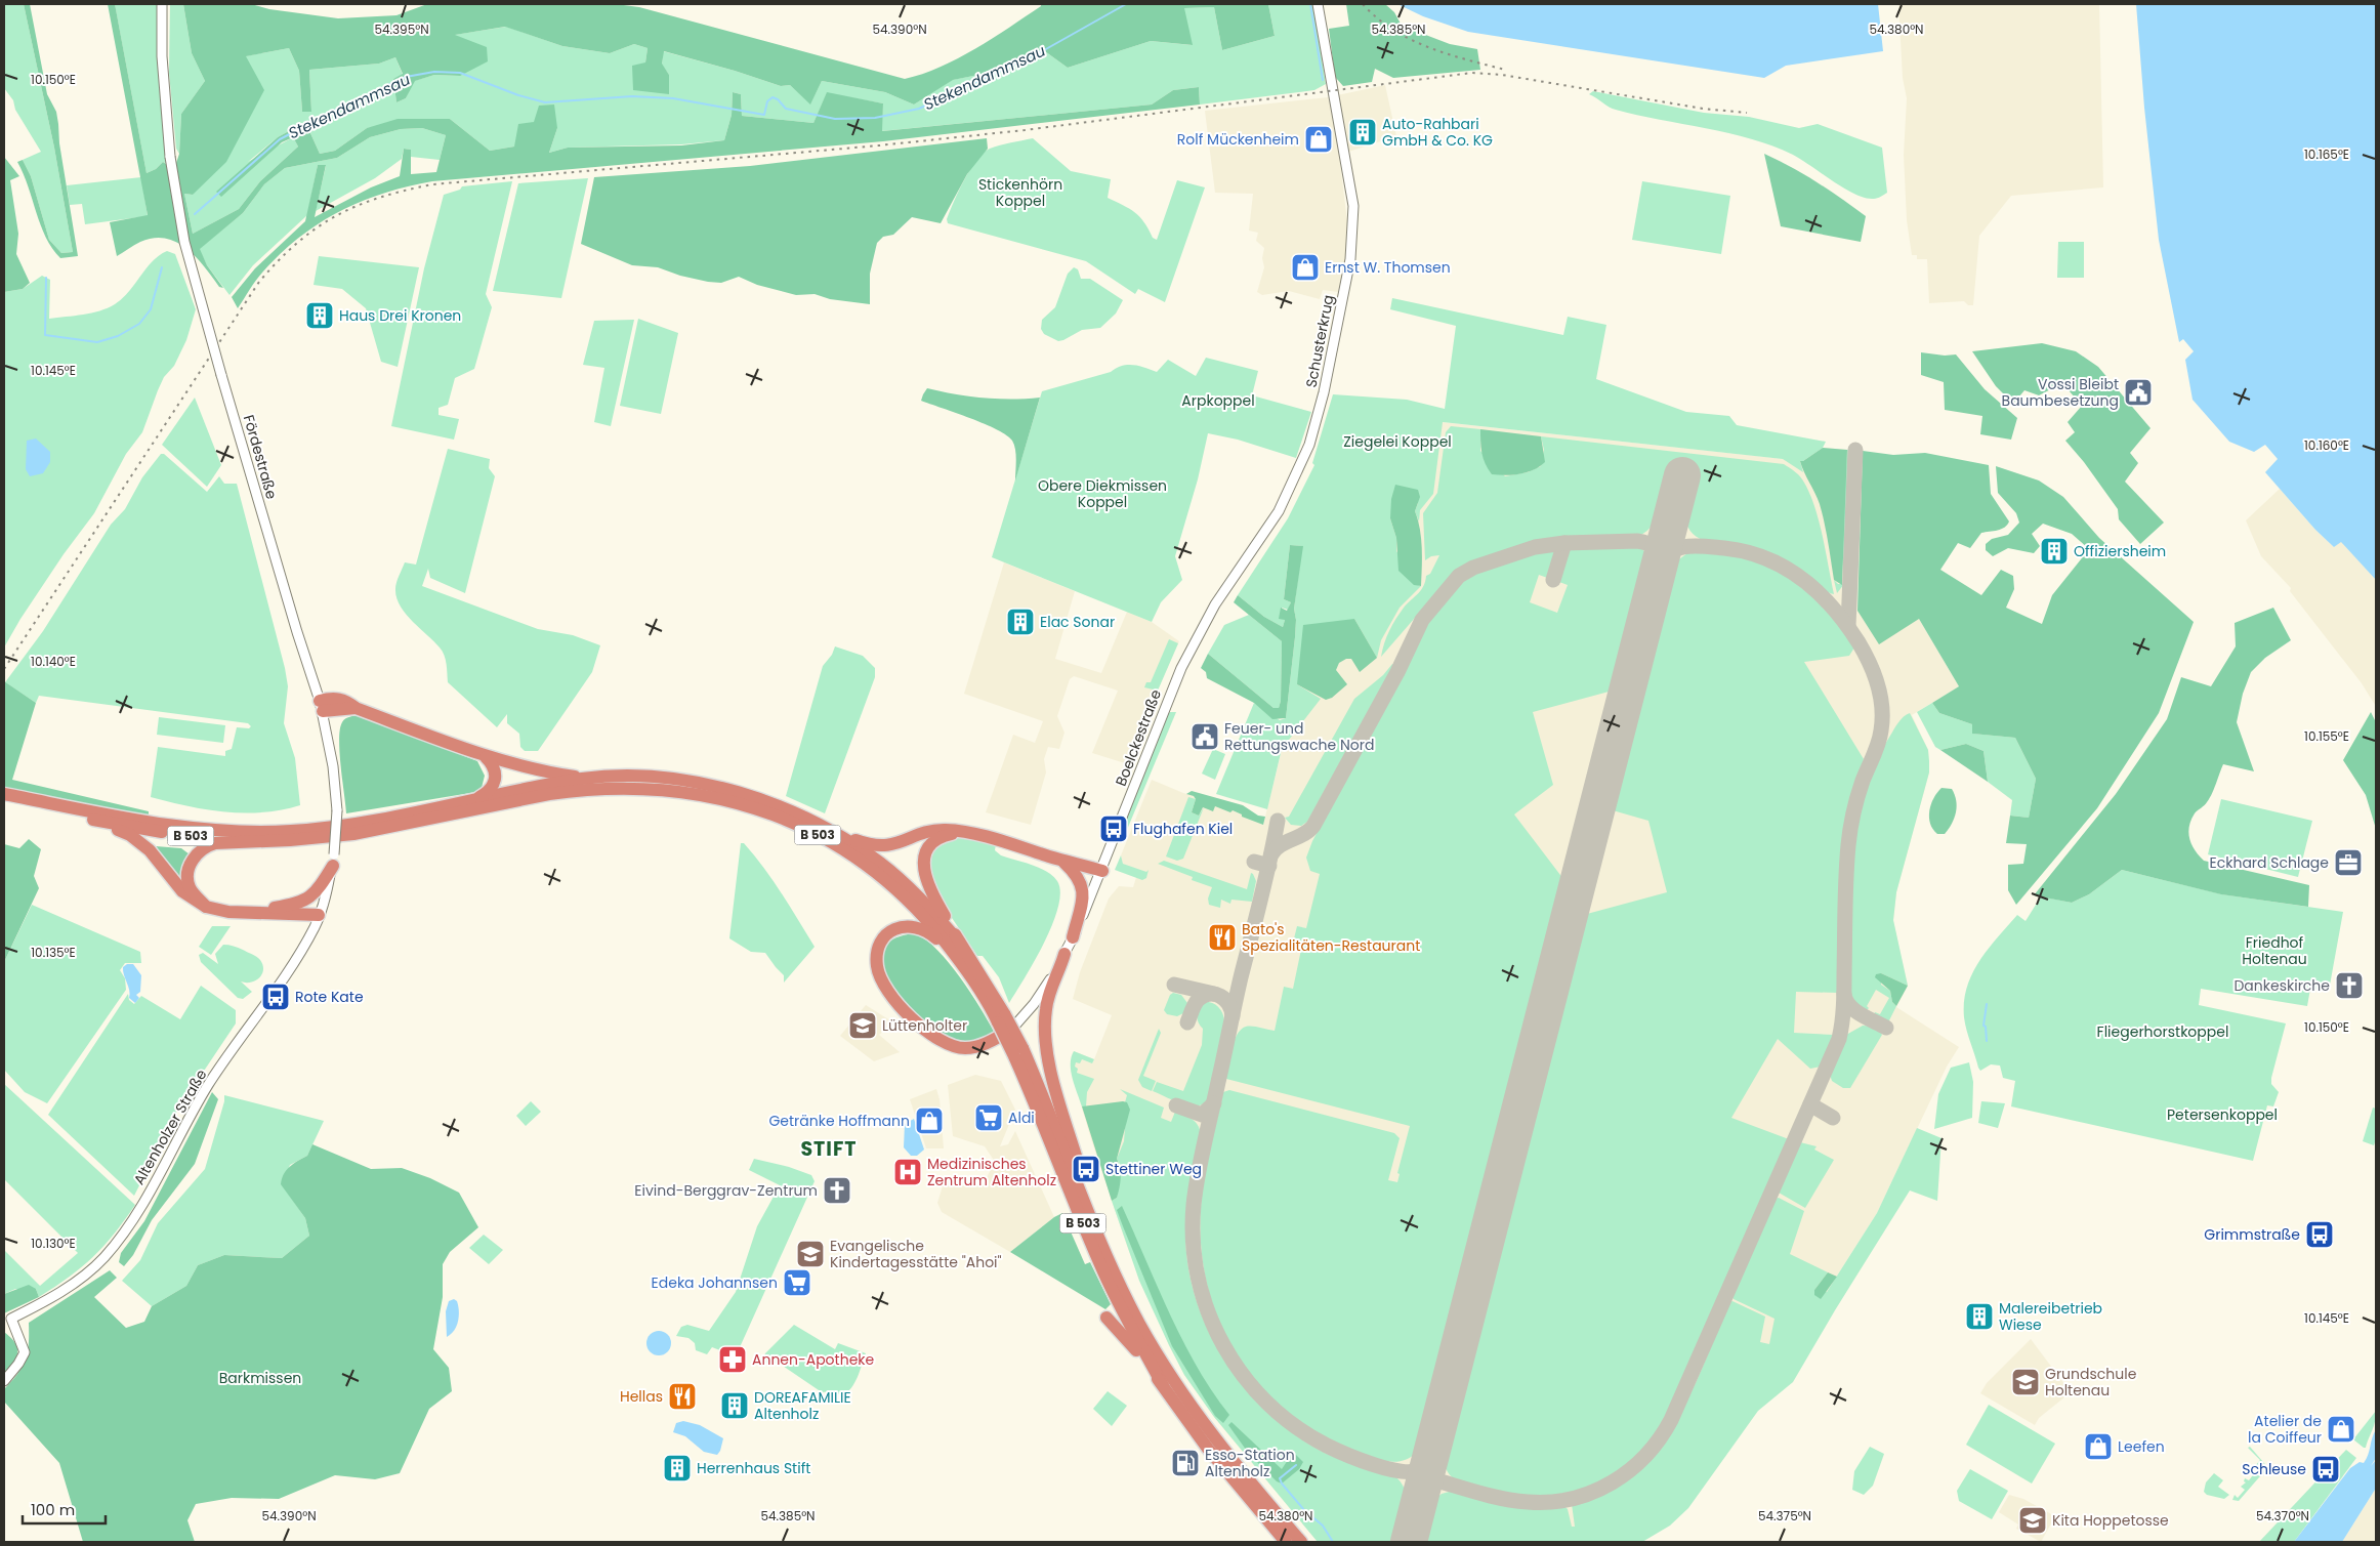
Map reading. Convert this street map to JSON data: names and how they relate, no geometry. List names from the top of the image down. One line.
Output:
{"streets":{"highway":["B 503"],"street":["Schusterkrug","Fördestraße","Boelckestraße","Altenholzer Straße"]},"crossings":[["Schusterkrug","Boelckestraße"],["Fördestraße","Altenholzer Straße"],["Boelckestraße","B 503"]],"districts":["STIFT"],"water":["Stekendammsau"],"parks":["Stickenhörn Koppel","Arpkoppel","Ziegelei Koppel","Obere Diekmissen Koppel","Friedhof Holtenau","Fliegerhorstkoppel","Petersenkoppel","Barkmissen"],"places":{"building":["Auto-Rahbari GmbH & Co. KG","Haus Drei Kronen","Offiziersheim","Elac Sonar","Malereibetrieb Wiese","DOREAFAMILIE Altenholz","Herrenhaus Stift"],"shop":["Rolf Mückenheim","Ernst W. Thomsen","Getränke Hoffmann","Atelier de la Coiffeur","Leefen"],"public building":["Vossi Bleibt Baumbesetzung","Feuer- und Rettungswache Nord"],"bus stop":["Flughafen Kiel","Rote Kate","Stettiner Weg","Grimmstraße","Schleuse"],"office":["Eckhard Schlage"],"restaurant":["Bato's Spezialitäten-Restaurant","Hellas"],"church":["Dankeskirche","Eivind-Berggrav-Zentrum"],"school or university":["Lüttenholter","Evangelische Kindertagesstätte \"Ahoi\"","Grundschule Holtenau","Kita Hoppetosse"],"supermarket":["Aldi","Edeka Johannsen"],"hospital":["Medizinisches Zentrum Altenholz"],"pharmacy":["Annen-Apotheke"],"fuel station":["Esso-Station Altenholz"]},"scale_bar":"100 m","coordinates":["54.390°N","54.385°N","54.380°N","54.395°N","10.150°E","10.165°E","10.145°E","10.160°E","10.140°E","10.155°E","10.135°E","10.130°E","54.375°N","54.370°N"]}
